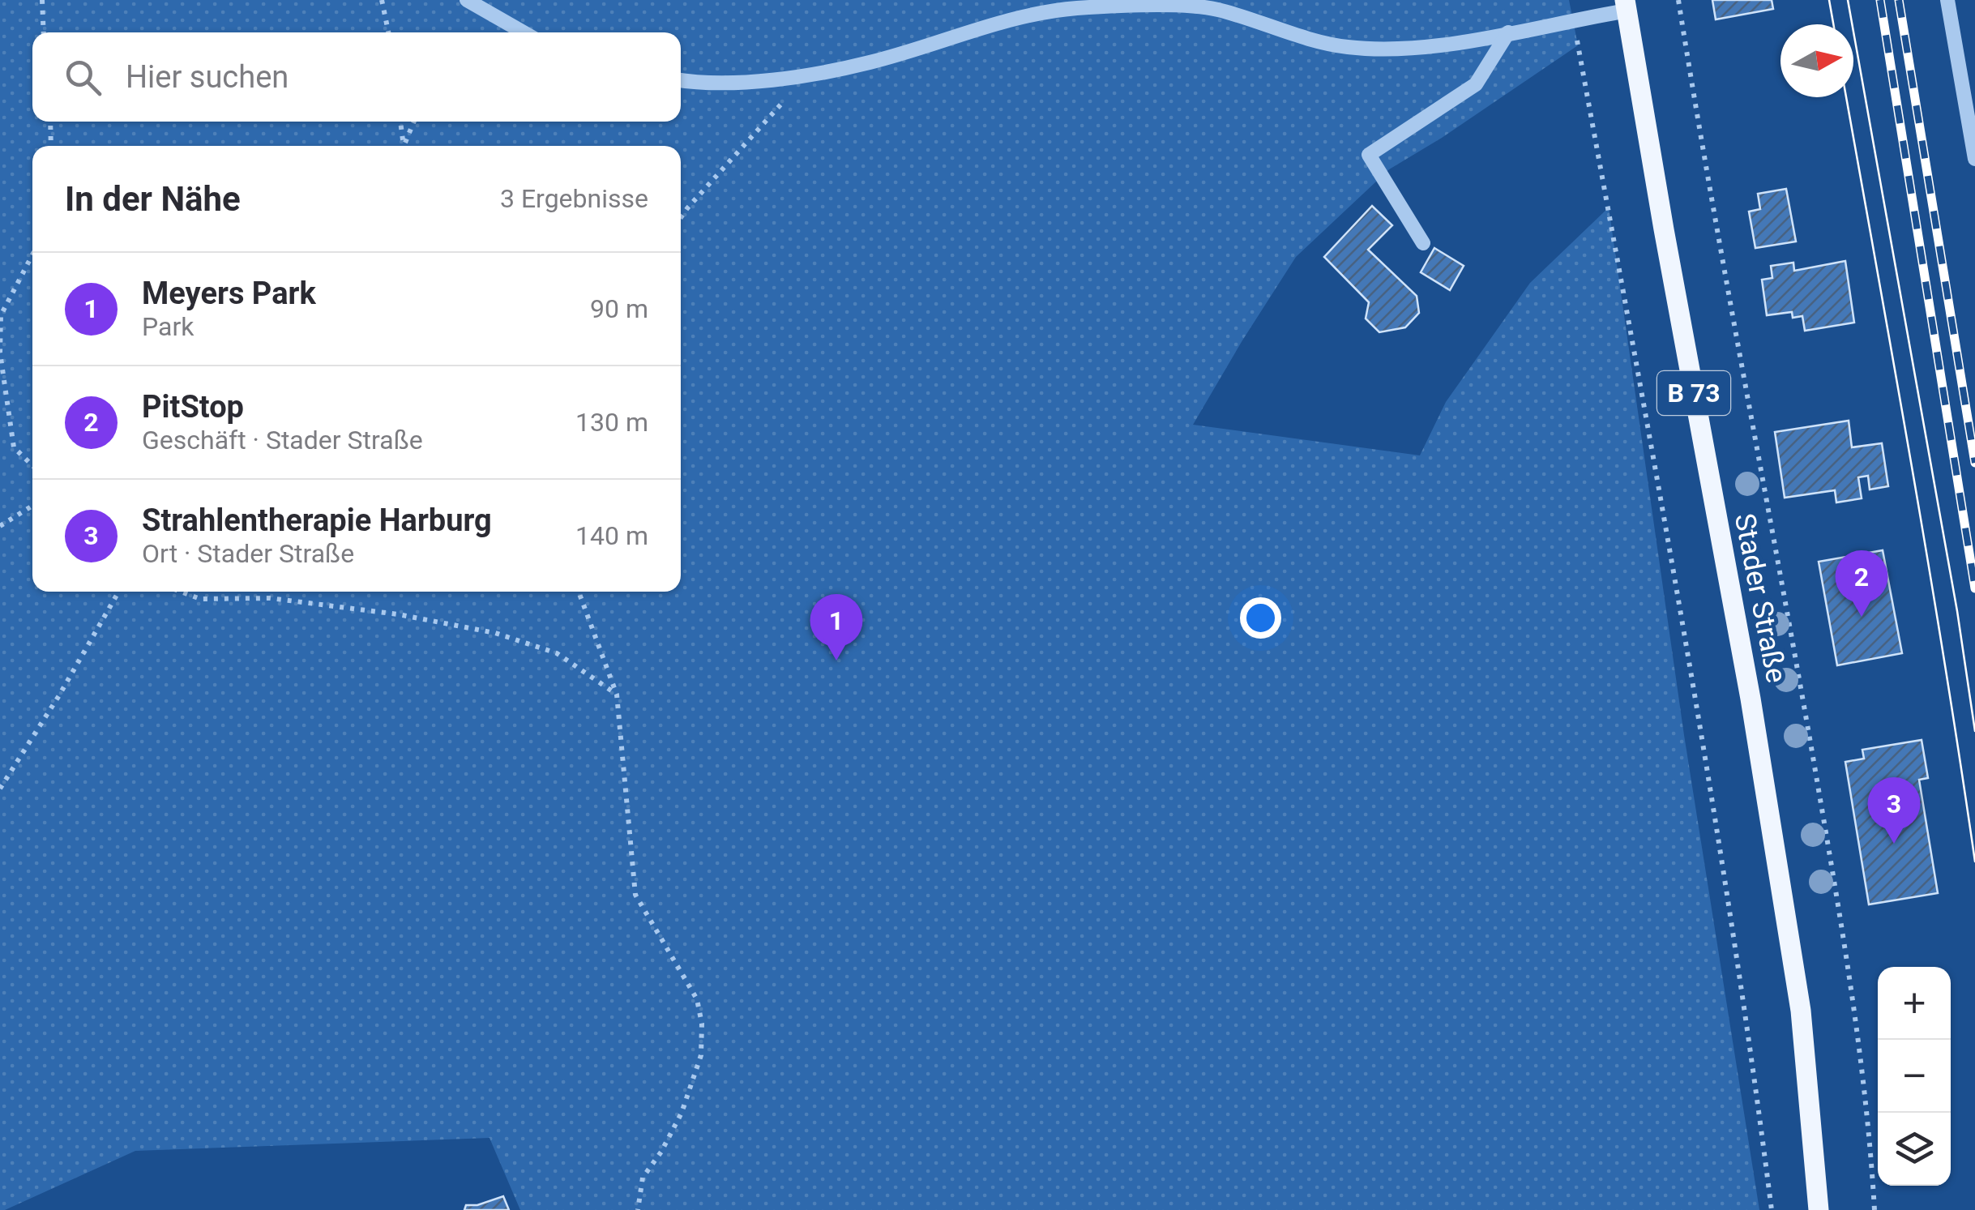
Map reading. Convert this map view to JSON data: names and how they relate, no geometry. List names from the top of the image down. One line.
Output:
{"streets":{"main road":["B 73","Stader Straße"]},"north":"right","page":{"search":"Hier suchen","heading":["In der Nähe","3 Ergebnisse"],"list":[{"mark":"1","name":"Meyers Park","note":"Park","value":"90 m"},{"mark":"2","name":"PitStop","note":"Geschäft · Stader Straße","value":"130 m"},{"mark":"3","name":"Strahlentherapie Harburg","note":"Ort · Stader Straße","value":"140 m"}],"pins":["2","1","3"],"map_buttons":["+","−"]}}
